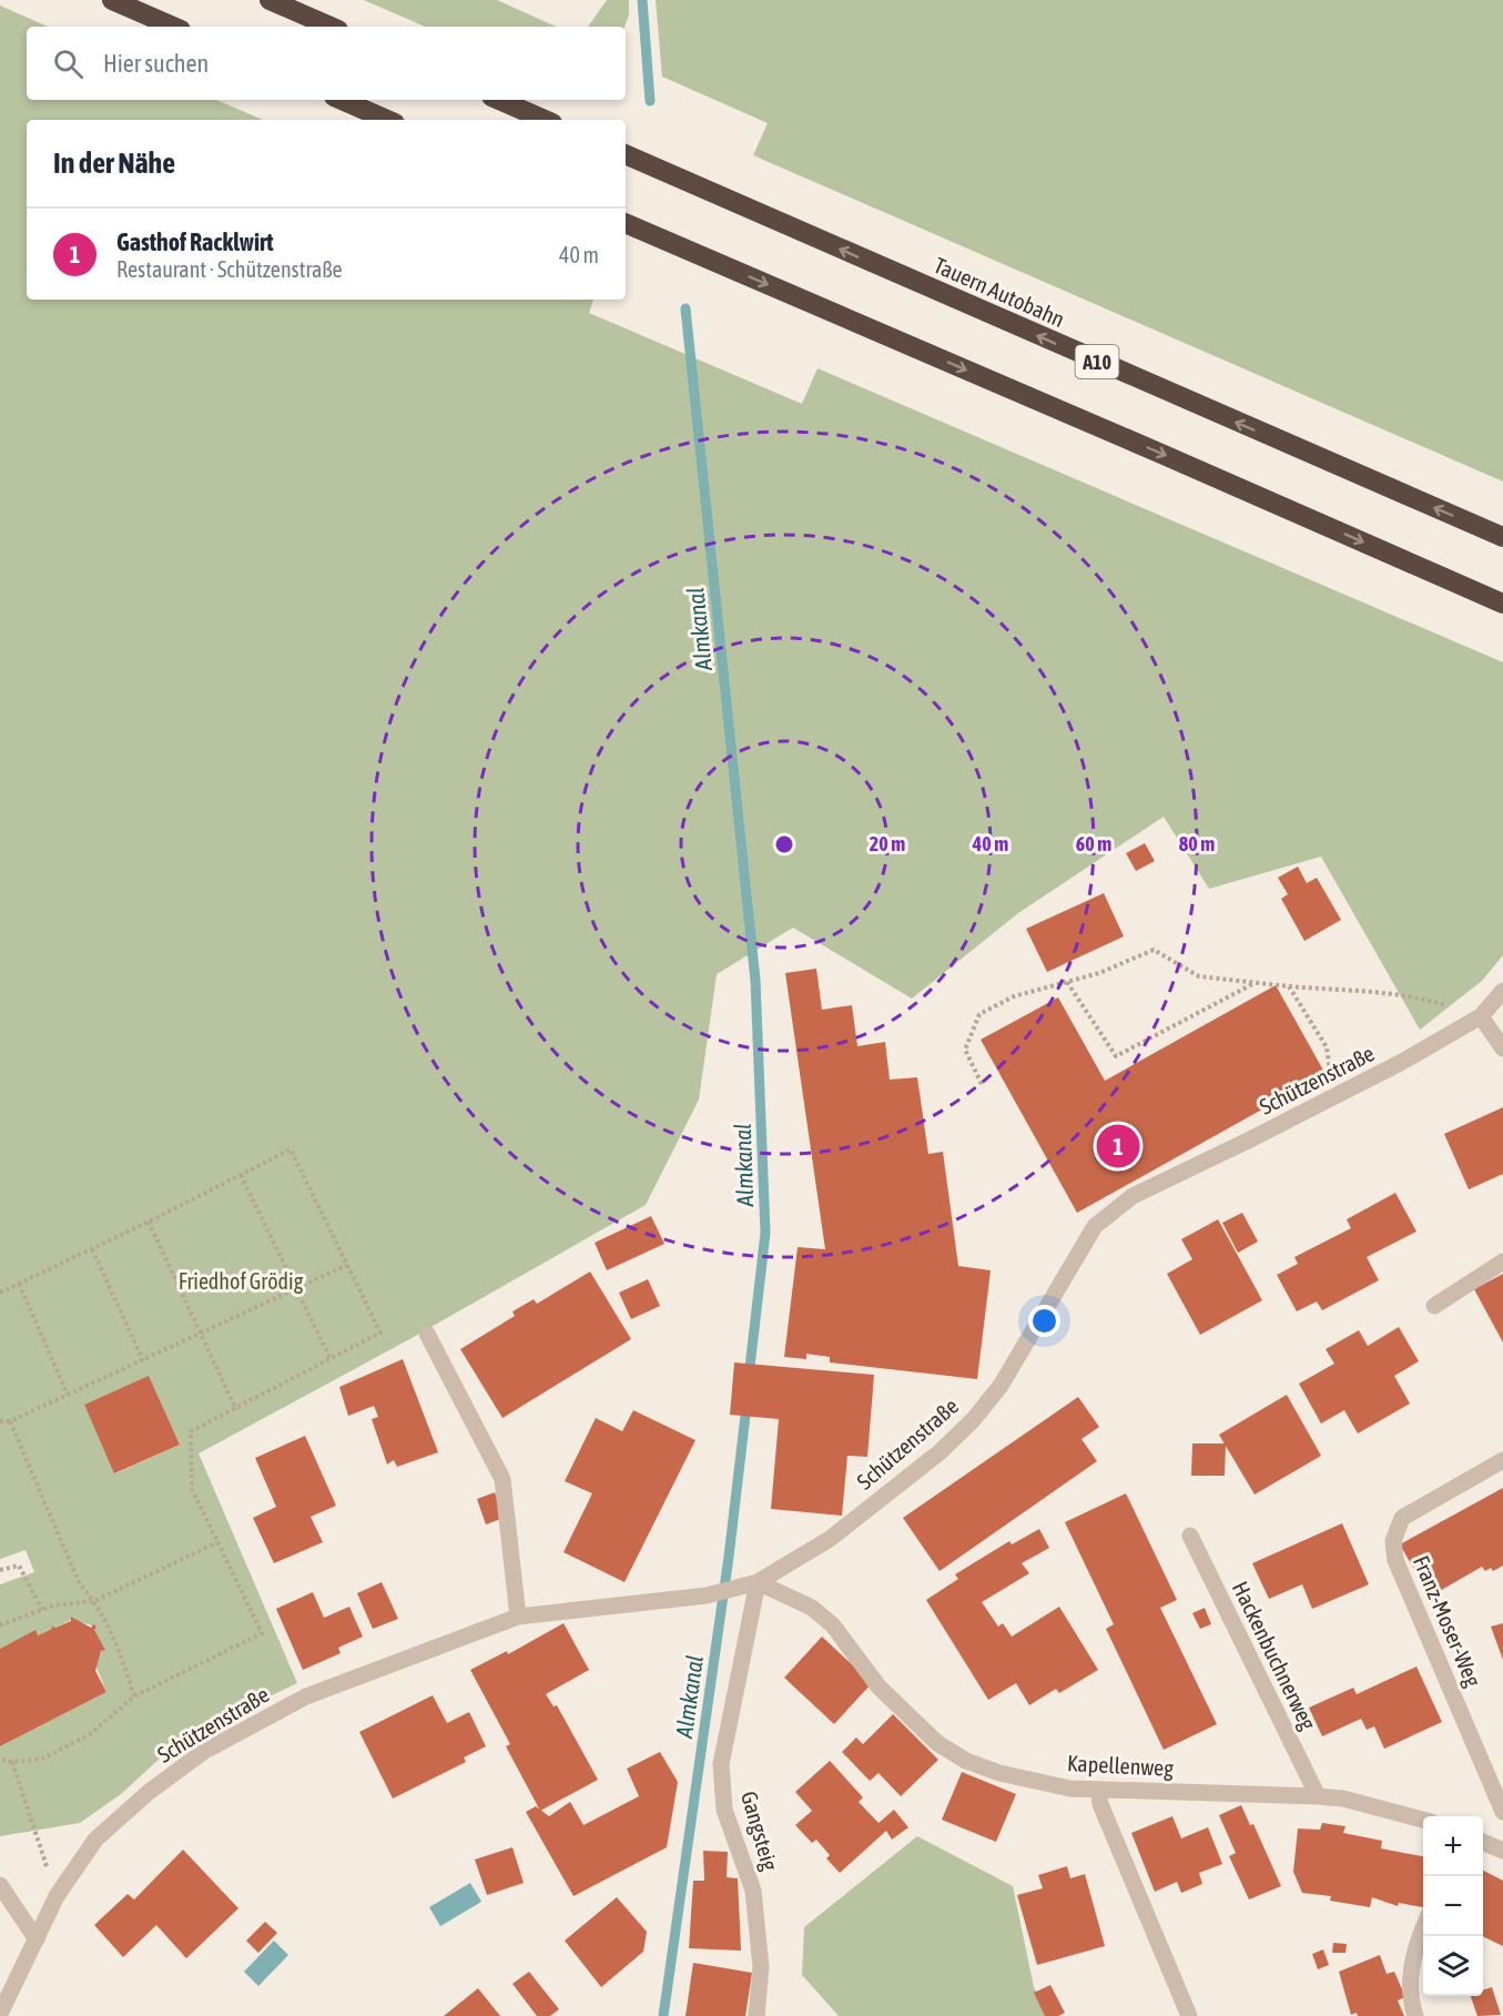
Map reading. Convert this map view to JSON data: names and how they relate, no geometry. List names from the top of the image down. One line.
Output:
{"streets":{"highway":["Tauern Autobahn","A10"],"street":["Schützenstraße","Franz-Moser-Weg","Hackenbuchnerweg","Kapellenweg","Gangsteig"]},"crossings":[["Schützenstraße","Kapellenweg"],["Schützenstraße","Gangsteig"],["Hackenbuchnerweg","Kapellenweg"],["Kapellenweg","Gangsteig"]],"water":["Almkanal"],"parks":["Friedhof Grödig"],"page":{"search":"Hier suchen","heading":"In der Nähe","list":[{"mark":"1","name":"Gasthof Racklwirt","note":"Restaurant · Schützenstraße","value":"40 m"}],"pins":"1","map_buttons":["+","−"]},"rings":["20 m","40 m","60 m","80 m"]}
